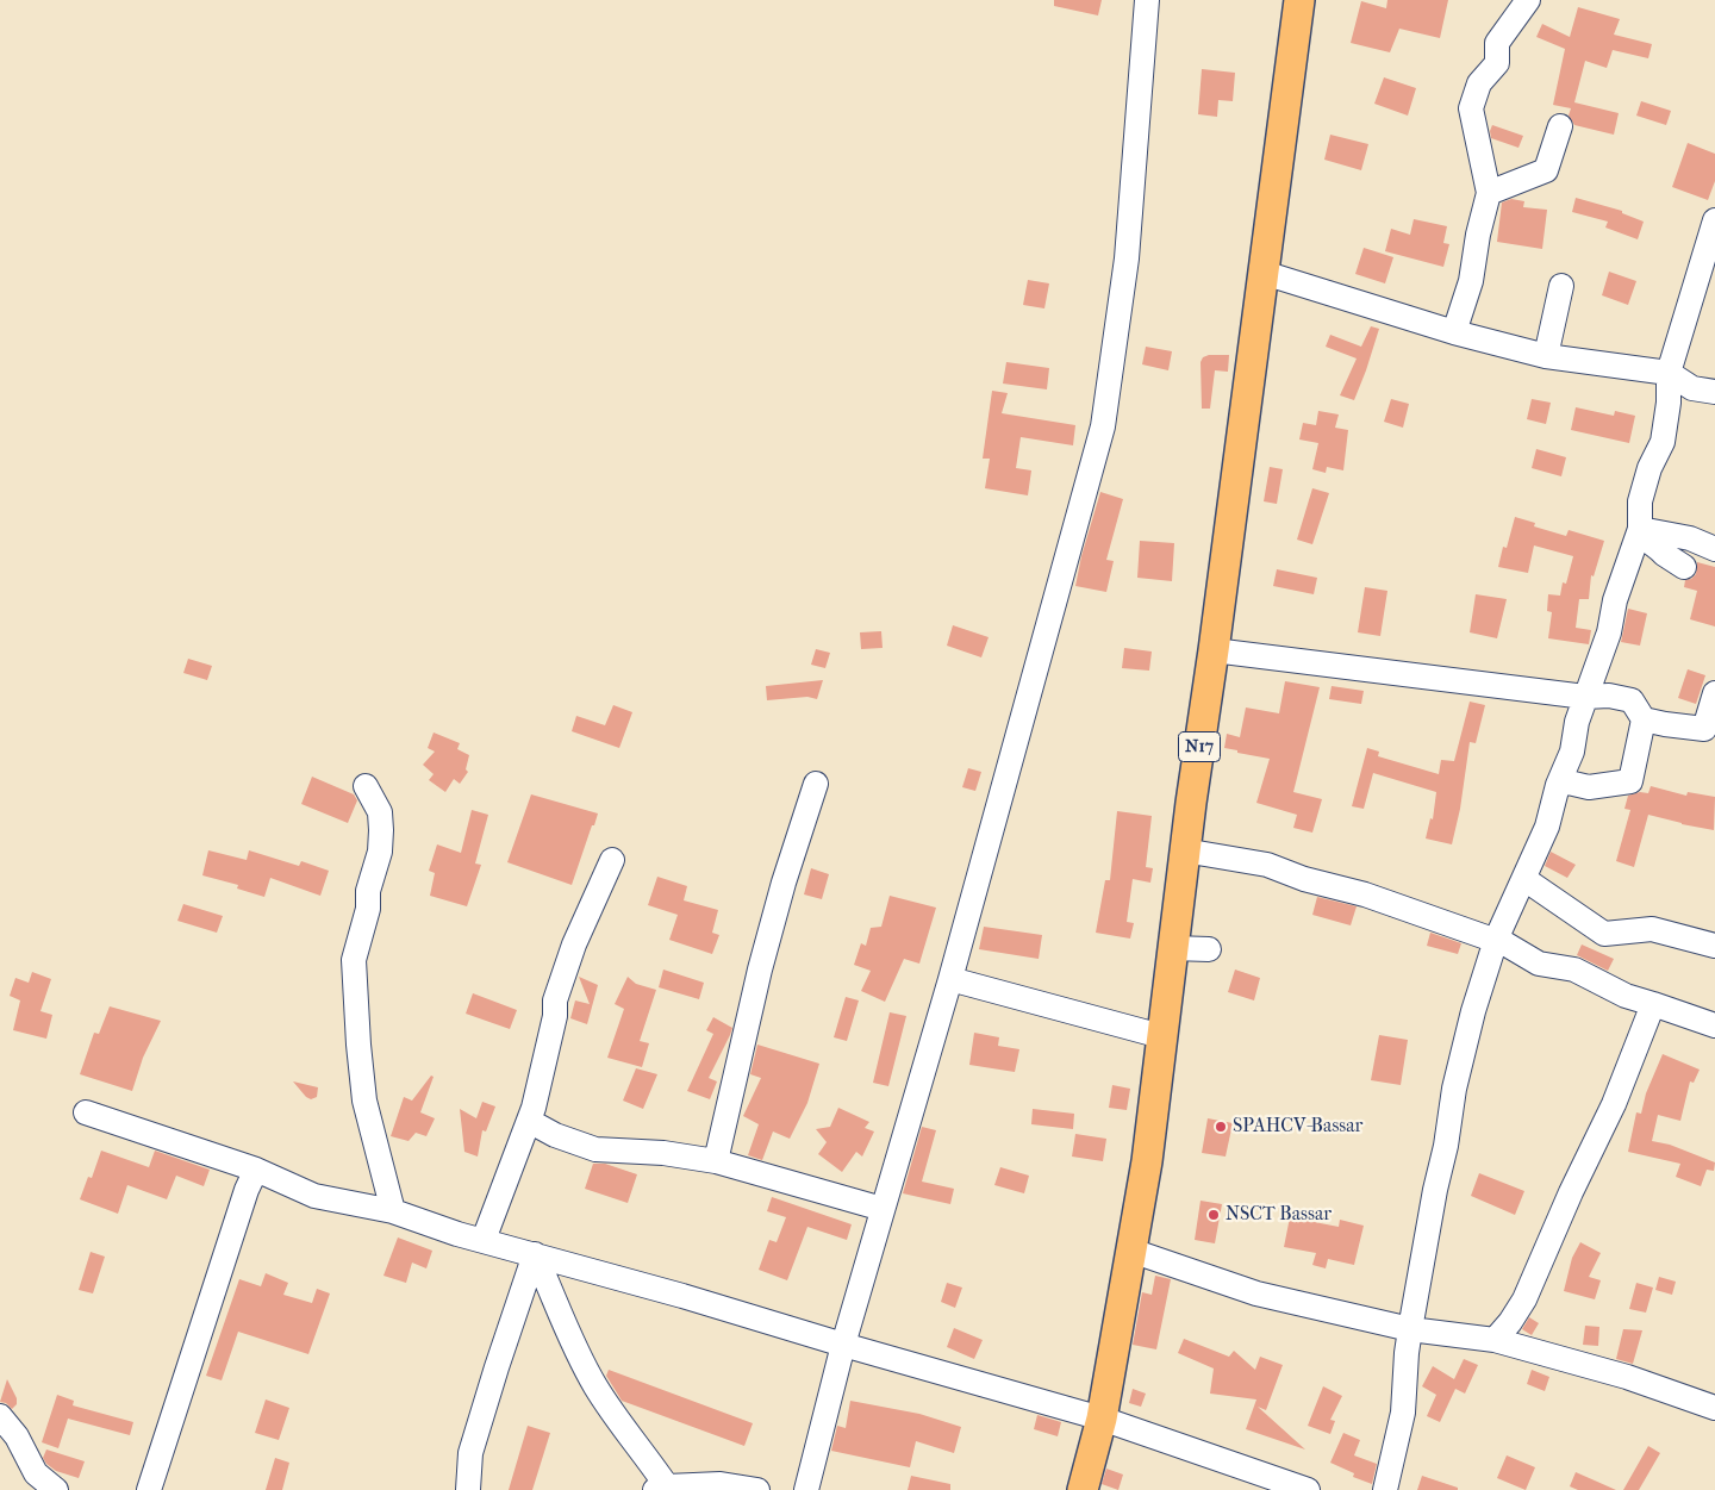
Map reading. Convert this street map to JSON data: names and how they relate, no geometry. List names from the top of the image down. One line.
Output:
{"streets":{"main road":["N17"]},"places":["SPAHCV-Bassar","NSCT Bassar"]}
